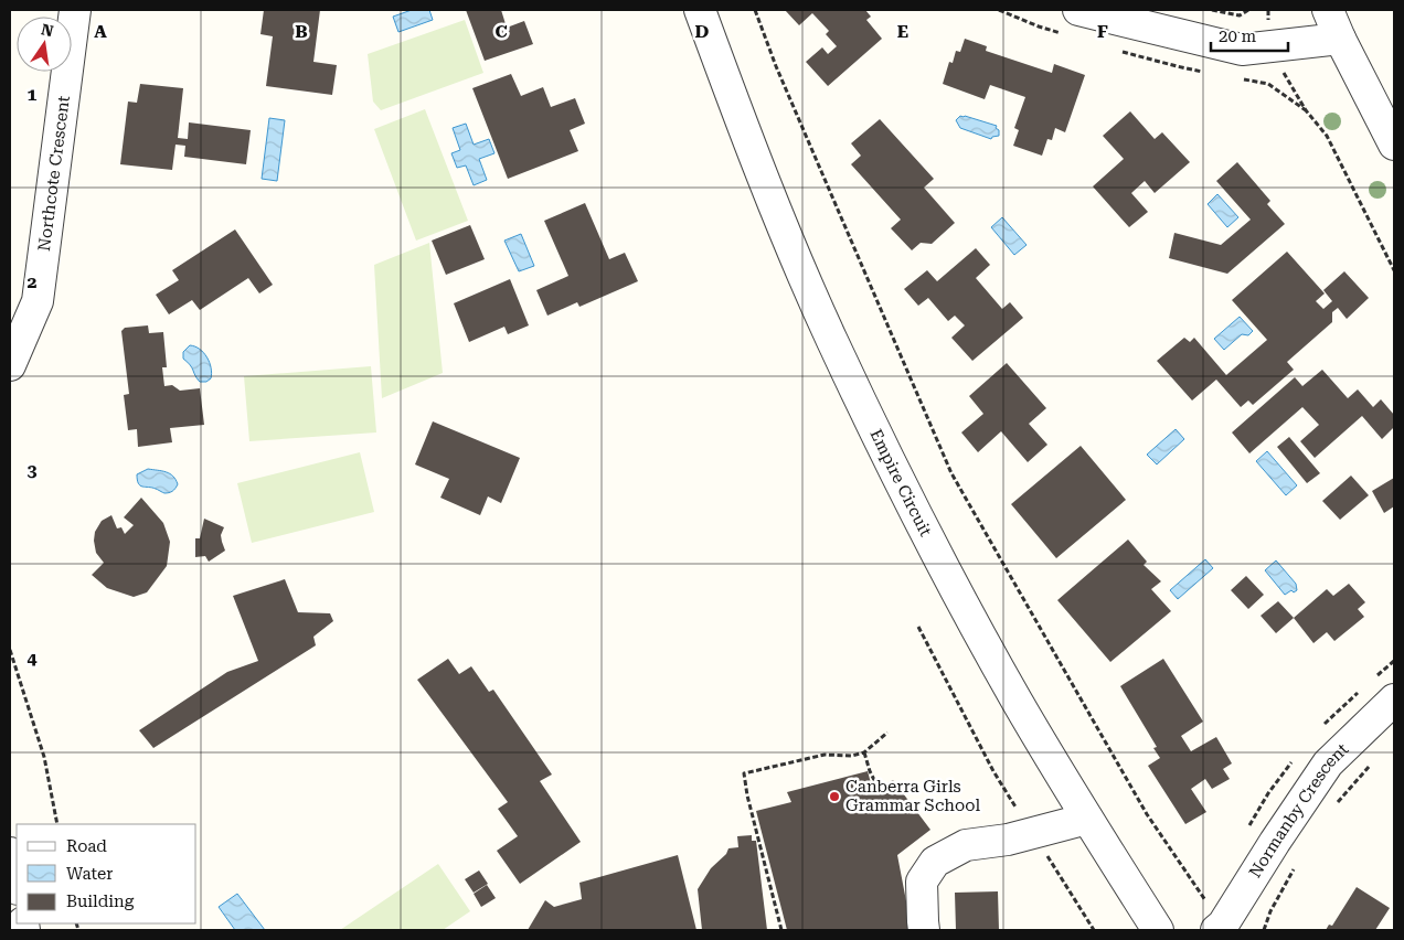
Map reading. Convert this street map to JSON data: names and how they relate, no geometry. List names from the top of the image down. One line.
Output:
{"streets":{"street":["Northcote Crescent","Empire Circuit","Normanby Crescent"]},"places":["Canberra Girls Grammar School"],"legend":["Road","Water","Building"],"scale_bar":"20 m","north":"top","grid":{"columns":["A","B","C","D","E","F"],"rows":["1","2","3","4"]}}
